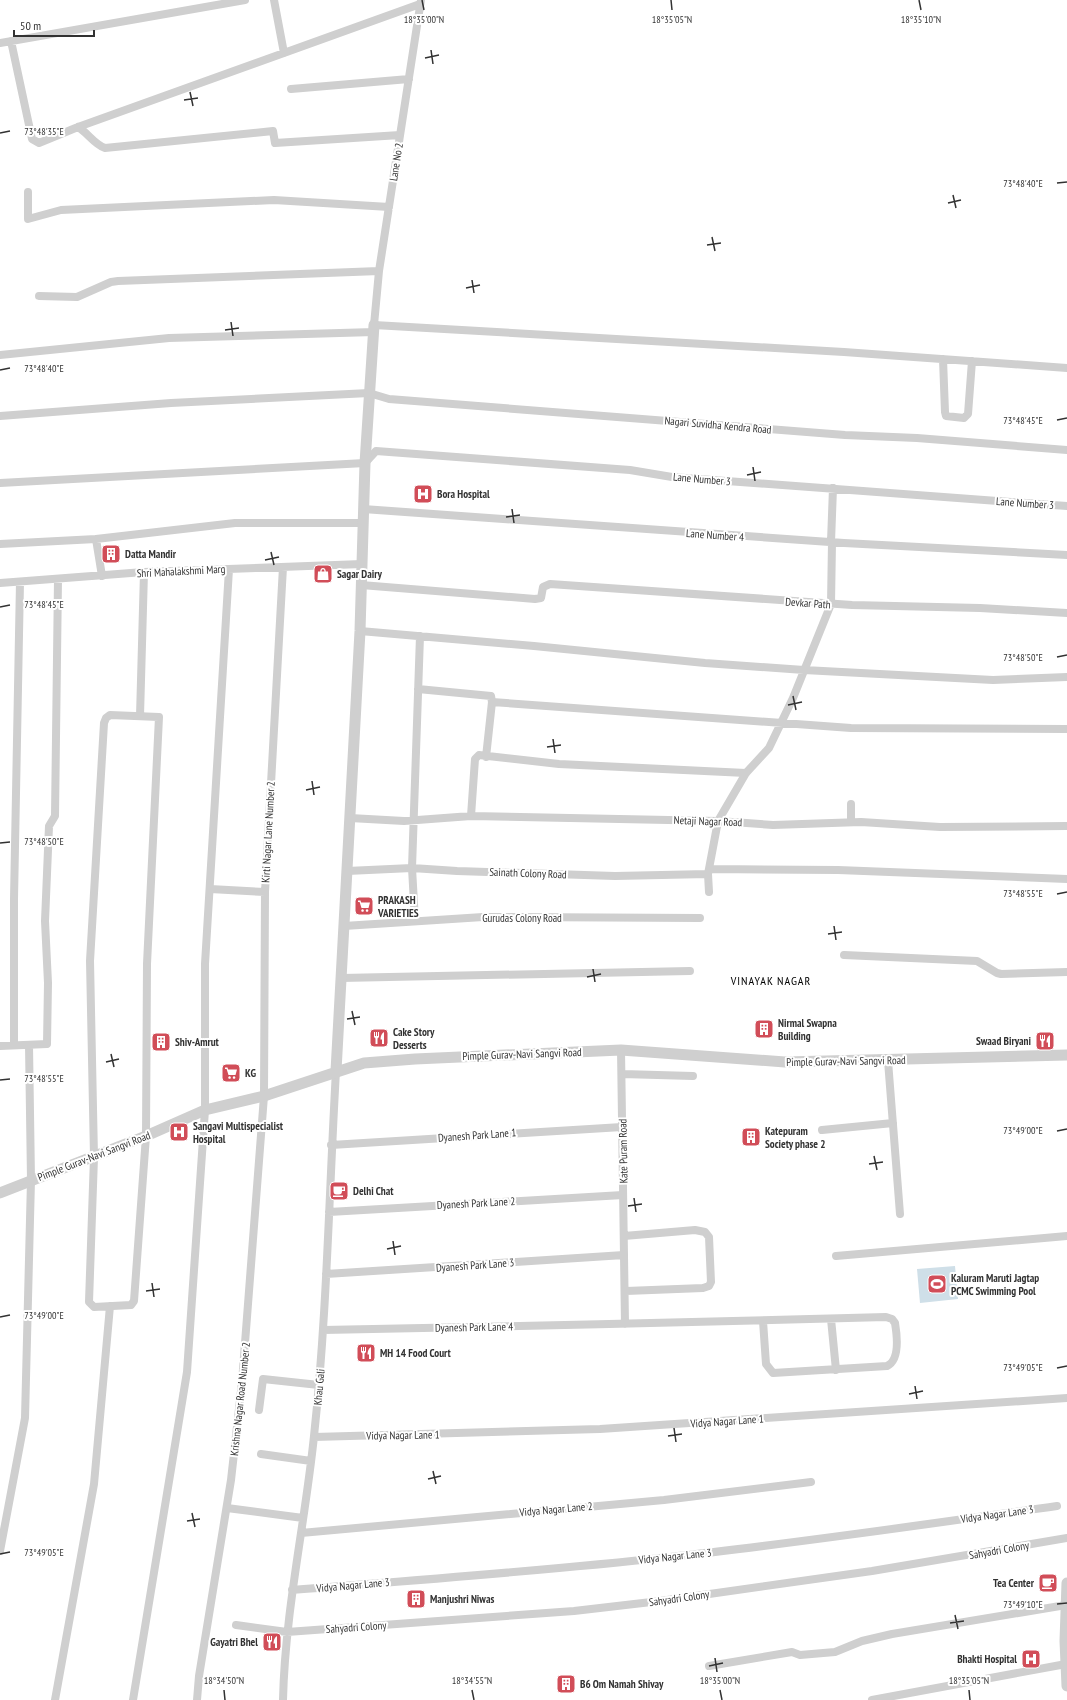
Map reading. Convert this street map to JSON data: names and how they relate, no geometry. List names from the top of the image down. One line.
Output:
{"streets":{"street":["Lane No 2","Nagari Suvidha Kendra Road","Lane Number 3","Lane Number 4","Shri Mahalakshmi Marg","Devkar Path","Netaji Nagar Road","Kirti Nagar Lane Number 2","Sainath Colony Road","Gurudas Colony Road","Pimple Gurav-Navi Sangvi Road","Dyanesh Park Lane 1","Kate Puram Road","Dyanesh Park Lane 2","Dyanesh Park Lane 3","Dyanesh Park Lane 4","Khau Gali","Krishna Nagar Road Number 2","Vidya Nagar Lane 1","Vidya Nagar Lane 2","Vidya Nagar Lane 3","Sahyadri Colony"]},"crossings":[["Shri Mahalakshmi Marg","Kirti Nagar Lane Number 2"],["Kirti Nagar Lane Number 2","Pimple Gurav-Navi Sangvi Road"],["Kirti Nagar Lane Number 2","Krishna Nagar Road Number 2"],["Pimple Gurav-Navi Sangvi Road","Kate Puram Road"],["Pimple Gurav-Navi Sangvi Road","Khau Gali"],["Pimple Gurav-Navi Sangvi Road","Krishna Nagar Road Number 2"],["Dyanesh Park Lane 1","Kate Puram Road"],["Dyanesh Park Lane 1","Khau Gali"],["Kate Puram Road","Dyanesh Park Lane 2"],["Kate Puram Road","Dyanesh Park Lane 3"],["Kate Puram Road","Dyanesh Park Lane 4"],["Dyanesh Park Lane 2","Khau Gali"],["Dyanesh Park Lane 3","Khau Gali"],["Dyanesh Park Lane 4","Khau Gali"],["Khau Gali","Vidya Nagar Lane 1"],["Khau Gali","Vidya Nagar Lane 2"],["Khau Gali","Vidya Nagar Lane 3"],["Khau Gali","Sahyadri Colony"]],"districts":["VINAYAK NAGAR"],"places":{"hospital":["Bora Hospital","Sangavi Multispecialist Hospital","Bhakti Hospital"],"building":["Datta Mandir","Nirmal Swapna Building","Shiv-Amrut","Katepuram Society phase 2","Manjushri Niwas","B6 Om Namah Shivay"],"shop":["Sagar Dairy"],"supermarket":["PRAKASH VARIETIES","KG"],"restaurant":["Cake Story Desserts","Swaad Biryani","MH 14 Food Court","Gayatri Bhel"],"cafe":["Delhi Chat","Tea Center"],"sports":["Kaluram Maruti Jagtap PCMC Swimming Pool"]},"scale_bar":"50 m","coordinates":["18°35'10\"N","18°35'00\"N","18°35'05\"N","73°48'35\"E","73°48'40\"E","73°48'45\"E","73°48'50\"E","73°48'55\"E","73°49'00\"E","73°49'05\"E","73°49'10\"E","18°34'50\"N","18°34'55\"N"]}
